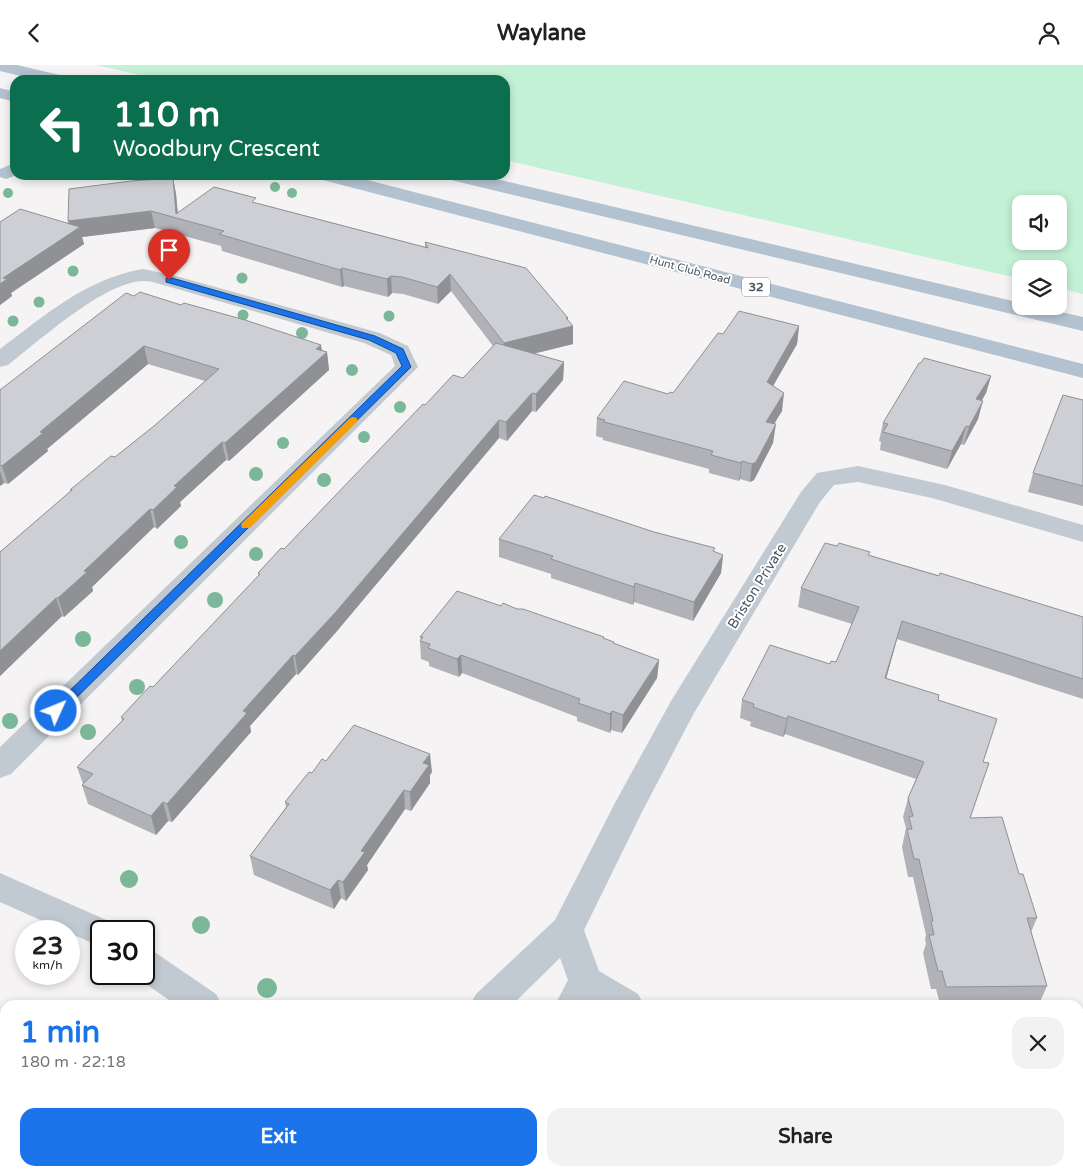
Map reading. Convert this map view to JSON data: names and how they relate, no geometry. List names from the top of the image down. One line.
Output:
{"streets":{"main road":["Hunt Club Road","32"],"street":["Briston Private"]},"page":{"header":"Waylane","turn":["110 m","Woodbury Crescent"],"speed":"23 km/h","limit":"30","heading":["1 min","180 m · 22:18"],"buttons":["Exit","Share"]}}
